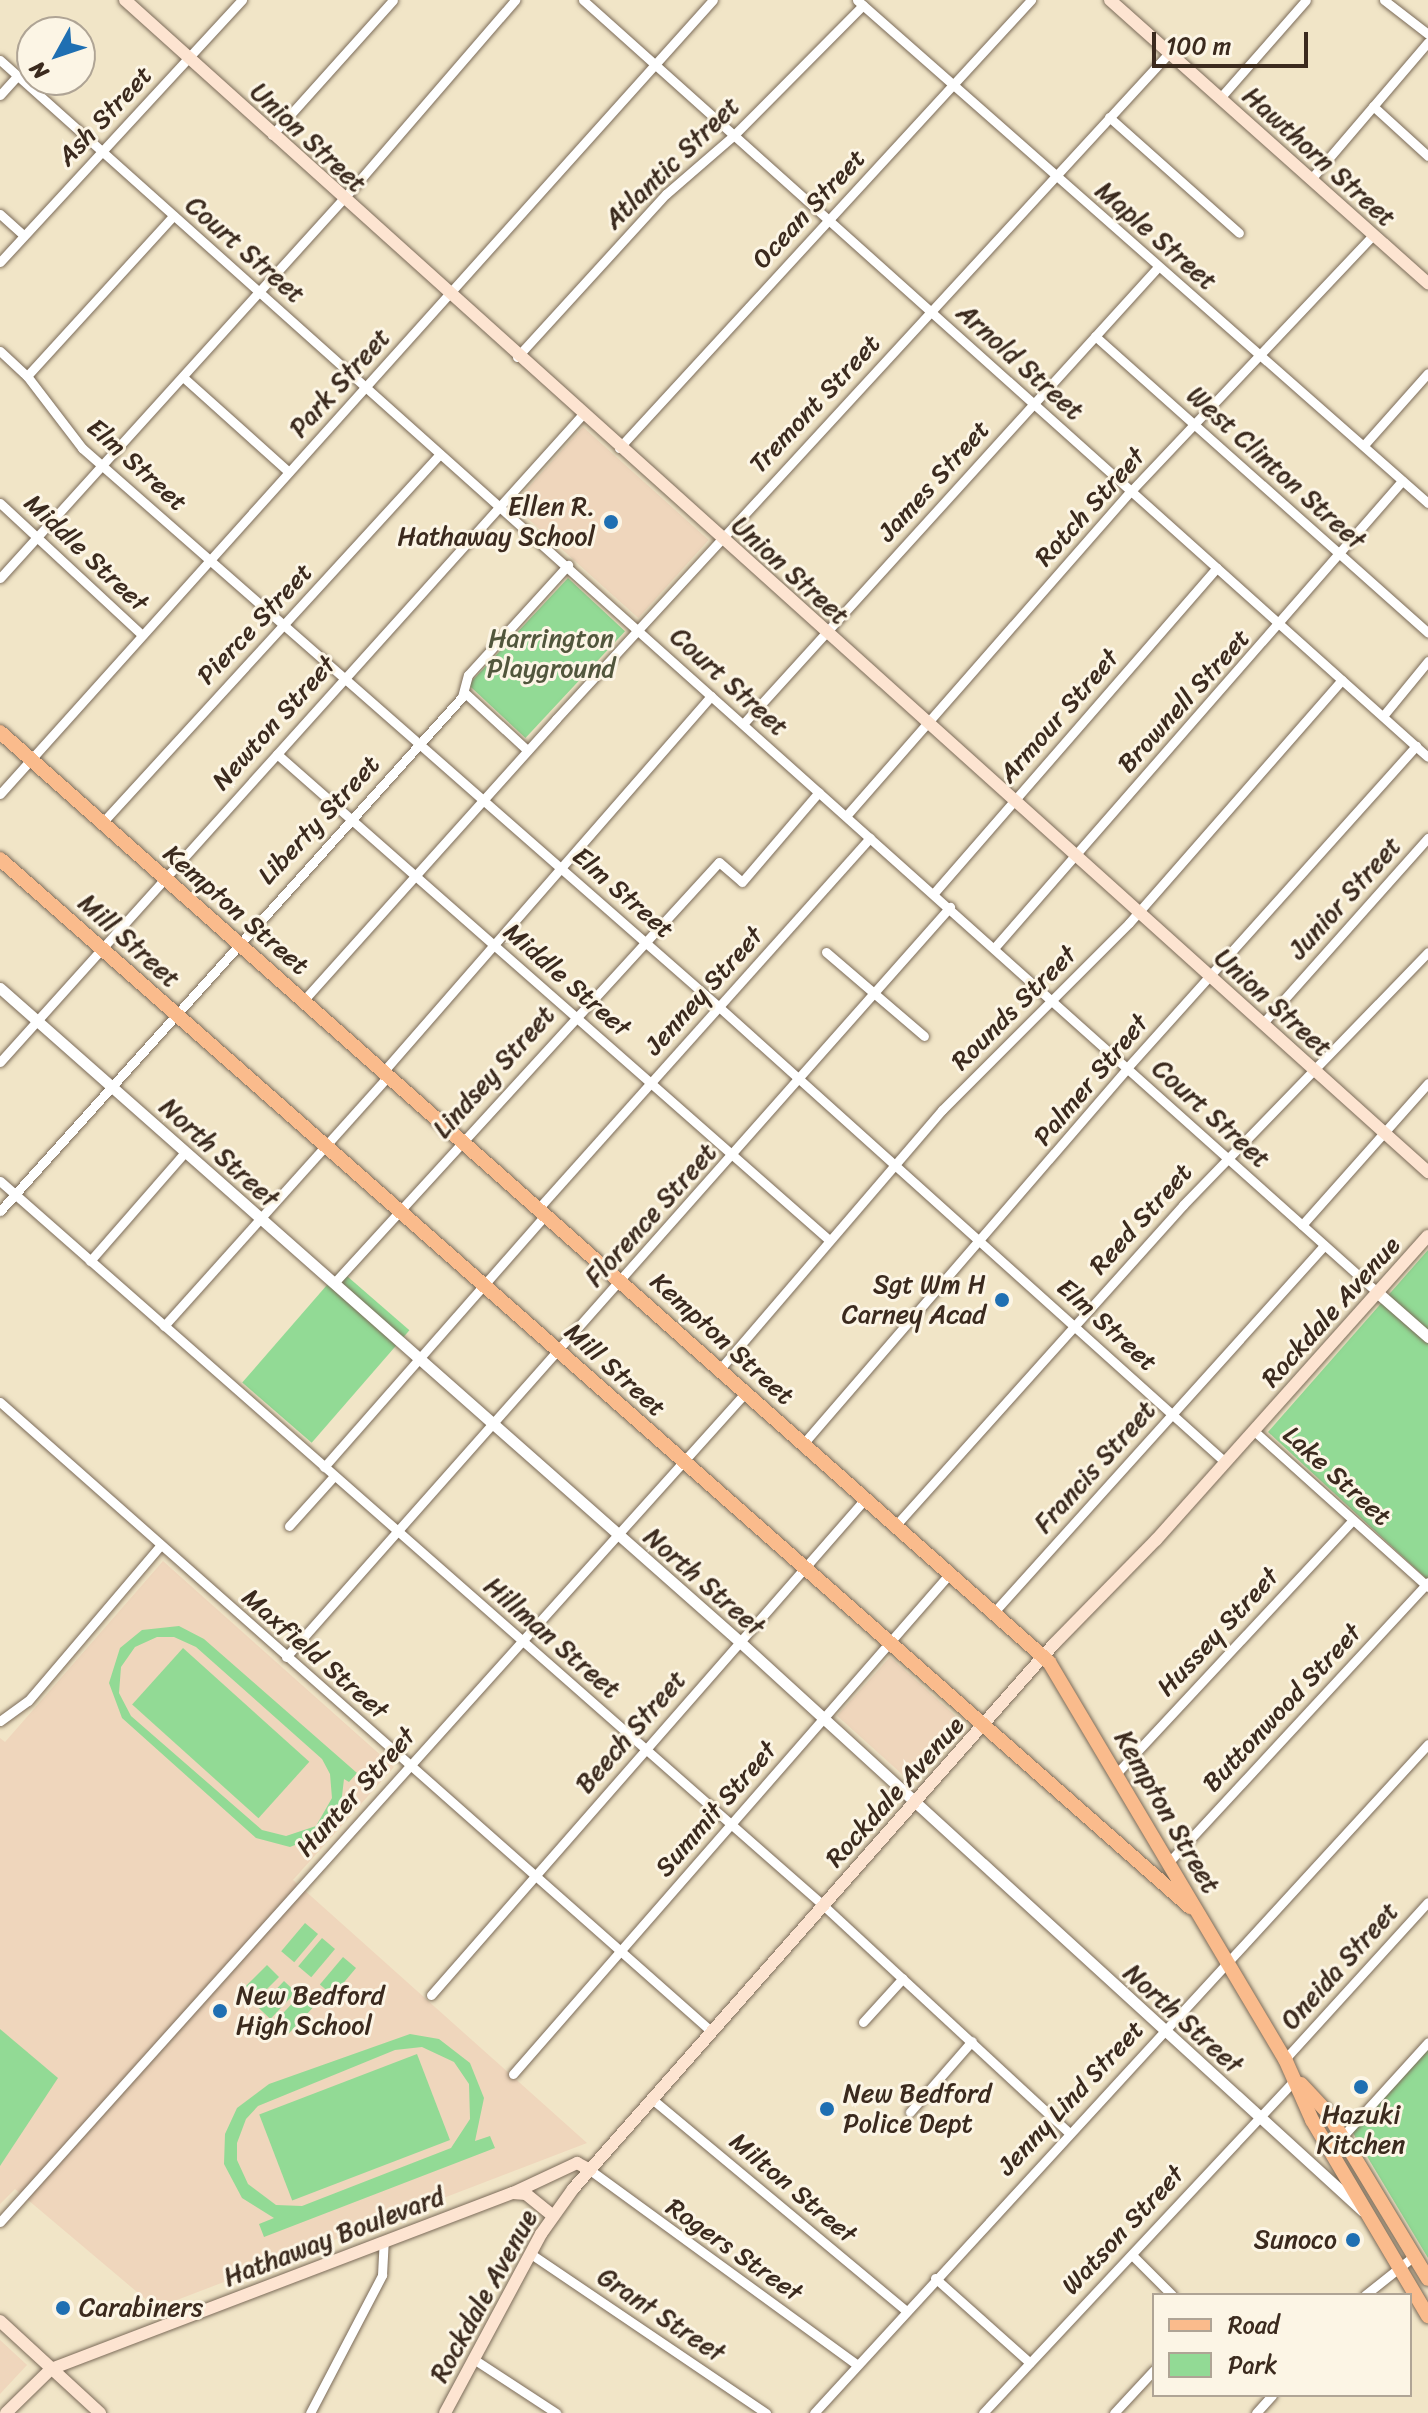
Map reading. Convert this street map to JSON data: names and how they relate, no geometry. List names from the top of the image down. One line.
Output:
{"streets":{"main road":["Union Street","Hawthorn Street","Kempton Street","Mill Street","Rockdale Avenue","Hathaway Boulevard"],"street":["Ash Street","Atlantic Street","Ocean Street","Maple Street","Court Street","Arnold Street","Park Street","Tremont Street","Elm Street","West Clinton Street","James Street","Rotch Street","Middle Street","Pierce Street","Brownell Street","Armour Street","Newton Street","Liberty Street","Junior Street","Jenney Street","Rounds Street","Lindsey Street","Palmer Street","North Street","Florence Street","Reed Street","Francis Street","Lake Street","Hussey Street","Hillman Street","Maxfield Street","Buttonwood Street","Beech Street","Hunter Street","Summit Street","Oneida Street","Jenny Lind Street","Milton Street","Watson Street","Rogers Street","Grant Street"]},"crossings":[["Ash Street","Union Street"],["Ash Street","Court Street"],["Union Street","Atlantic Street"],["Union Street","Ocean Street"],["Union Street","Park Street"],["Union Street","Tremont Street"],["Union Street","James Street"],["Union Street","Rotch Street"],["Union Street","Brownell Street"],["Union Street","Armour Street"],["Union Street","Newton Street"],["Union Street","Junior Street"],["Union Street","Rounds Street"],["Union Street","Palmer Street"],["Union Street","Reed Street"],["Hawthorn Street","Tremont Street"],["Hawthorn Street","Rotch Street"],["Atlantic Street","Maple Street"],["Atlantic Street","Arnold Street"],["Ocean Street","Maple Street"],["Ocean Street","Arnold Street"],["Maple Street","Tremont Street"],["Maple Street","James Street"],["Maple Street","Rotch Street"],["Maple Street","Brownell Street"],["Court Street","Park Street"],["Court Street","Tremont Street"],["Court Street","James Street"],["Court Street","Rotch Street"],["Court Street","Pierce Street"],["Court Street","Brownell Street"],["Court Street","Armour Street"],["Court Street","Newton Street"],["Court Street","Liberty Street"],["Court Street","Jenney Street"],["Court Street","Rounds Street"],["Court Street","Lindsey Street"],["Court Street","Palmer Street"],["Court Street","Florence Street"],["Court Street","Reed Street"],["Court Street","Rockdale Avenue"],["Court Street","Francis Street"],["Arnold Street","Park Street"],["Arnold Street","Tremont Street"],["Arnold Street","James Street"],["Arnold Street","Rotch Street"],["Arnold Street","Brownell Street"],["Arnold Street","Armour Street"],["Arnold Street","Rounds Street"],["Arnold Street","Palmer Street"],["Park Street","Elm Street"],["Park Street","Middle Street"],["Park Street","Kempton Street"],["Tremont Street","Elm Street"],["Tremont Street","Middle Street"],["Tremont Street","Kempton Street"],["Elm Street","Pierce Street"],["Elm Street","Newton Street"],["Elm Street","Liberty Street"],["Elm Street","Jenney Street"],["Elm Street","Rounds Street"],["Elm Street","Lindsey Street"],["Elm Street","Palmer Street"],["Elm Street","Florence Street"],["Elm Street","Reed Street"],["Elm Street","Rockdale Avenue"],["Elm Street","Francis Street"],["West Clinton Street","James Street"],["West Clinton Street","Rotch Street"],["West Clinton Street","Brownell Street"],["Middle Street","Newton Street"],["Middle Street","Liberty Street"],["Middle Street","Jenney Street"],["Middle Street","Rounds Street"],["Middle Street","Lindsey Street"],["Middle Street","Florence Street"],["Pierce Street","Kempton Street"],["Newton Street","Kempton Street"],["Newton Street","Mill Street"],["Newton Street","North Street"],["Liberty Street","Kempton Street"],["Liberty Street","Mill Street"],["Liberty Street","North Street"],["Liberty Street","Hillman Street"],["Kempton Street","Mill Street"],["Kempton Street","Jenney Street"],["Kempton Street","Rounds Street"],["Kempton Street","Lindsey Street"],["Kempton Street","Palmer Street"],["Kempton Street","North Street"],["Kempton Street","Florence Street"],["Kempton Street","Reed Street"],["Kempton Street","Rockdale Avenue"],["Kempton Street","Francis Street"],["Kempton Street","Hussey Street"],["Kempton Street","Buttonwood Street"],["Kempton Street","Beech Street"],["Kempton Street","Hunter Street"],["Kempton Street","Summit Street"],["Kempton Street","Oneida Street"],["Kempton Street","Jenny Lind Street"],["Kempton Street","Watson Street"],["Mill Street","Jenney Street"],["Mill Street","Lindsey Street"],["Mill Street","Florence Street"],["Mill Street","Rockdale Avenue"],["Mill Street","Beech Street"],["Mill Street","Hunter Street"],["Mill Street","Summit Street"],["Jenney Street","North Street"],["Jenney Street","Hillman Street"],["Lindsey Street","North Street"],["North Street","Florence Street"],["North Street","Rockdale Avenue"],["North Street","Beech Street"],["North Street","Hunter Street"],["North Street","Summit Street"],["North Street","Jenny Lind Street"],["North Street","Watson Street"],["Florence Street","Hillman Street"],["Florence Street","Maxfield Street"],["Rockdale Avenue","Lake Street"],["Rockdale Avenue","Hillman Street"],["Rockdale Avenue","Maxfield Street"],["Rockdale Avenue","Milton Street"],["Rockdale Avenue","Hathaway Boulevard"],["Rockdale Avenue","Rogers Street"],["Rockdale Avenue","Grant Street"],["Lake Street","Hussey Street"],["Lake Street","Buttonwood Street"],["Hillman Street","Beech Street"],["Hillman Street","Hunter Street"],["Hillman Street","Summit Street"],["Hillman Street","Jenny Lind Street"],["Maxfield Street","Beech Street"],["Maxfield Street","Hunter Street"],["Maxfield Street","Summit Street"],["Jenny Lind Street","Milton Street"],["Jenny Lind Street","Rogers Street"],["Hathaway Boulevard","Rogers Street"]],"parks":["Harrington Playground"],"places":["Ellen R. Hathaway School","Sgt Wm H Carney Acad","New Bedford High School","Hazuki Kitchen","New Bedford Police Dept","Sunoco","Carabiners"],"legend":["Road","Park"],"scale_bar":"100 m","north":"bottom left"}
